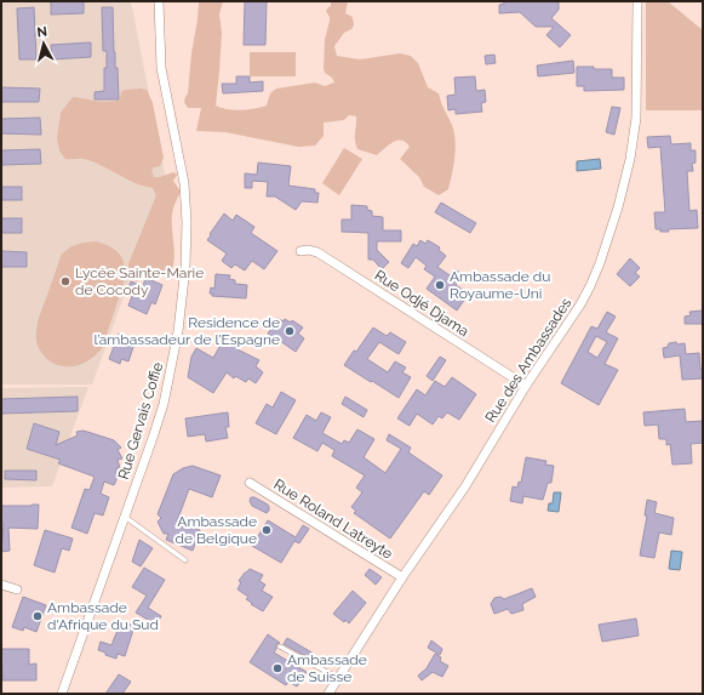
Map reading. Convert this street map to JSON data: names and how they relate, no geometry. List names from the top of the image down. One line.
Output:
{"streets":{"street":["Rue Odjé Djama","Rue des Ambassades","Rue Gervais Coffie","Rue Roland Latreyte"]},"crossings":[["Rue Odjé Djama","Rue des Ambassades"],["Rue des Ambassades","Rue Roland Latreyte"]],"places":["Lycée Sainte-Marie de Cocody","Ambassade du Royaume-Uni","Residence de l’ambassadeur de l’Espagne","Ambassade de Belgique","Ambassade d'Afrique du Sud","Ambassade de Suisse"],"north":"top"}
